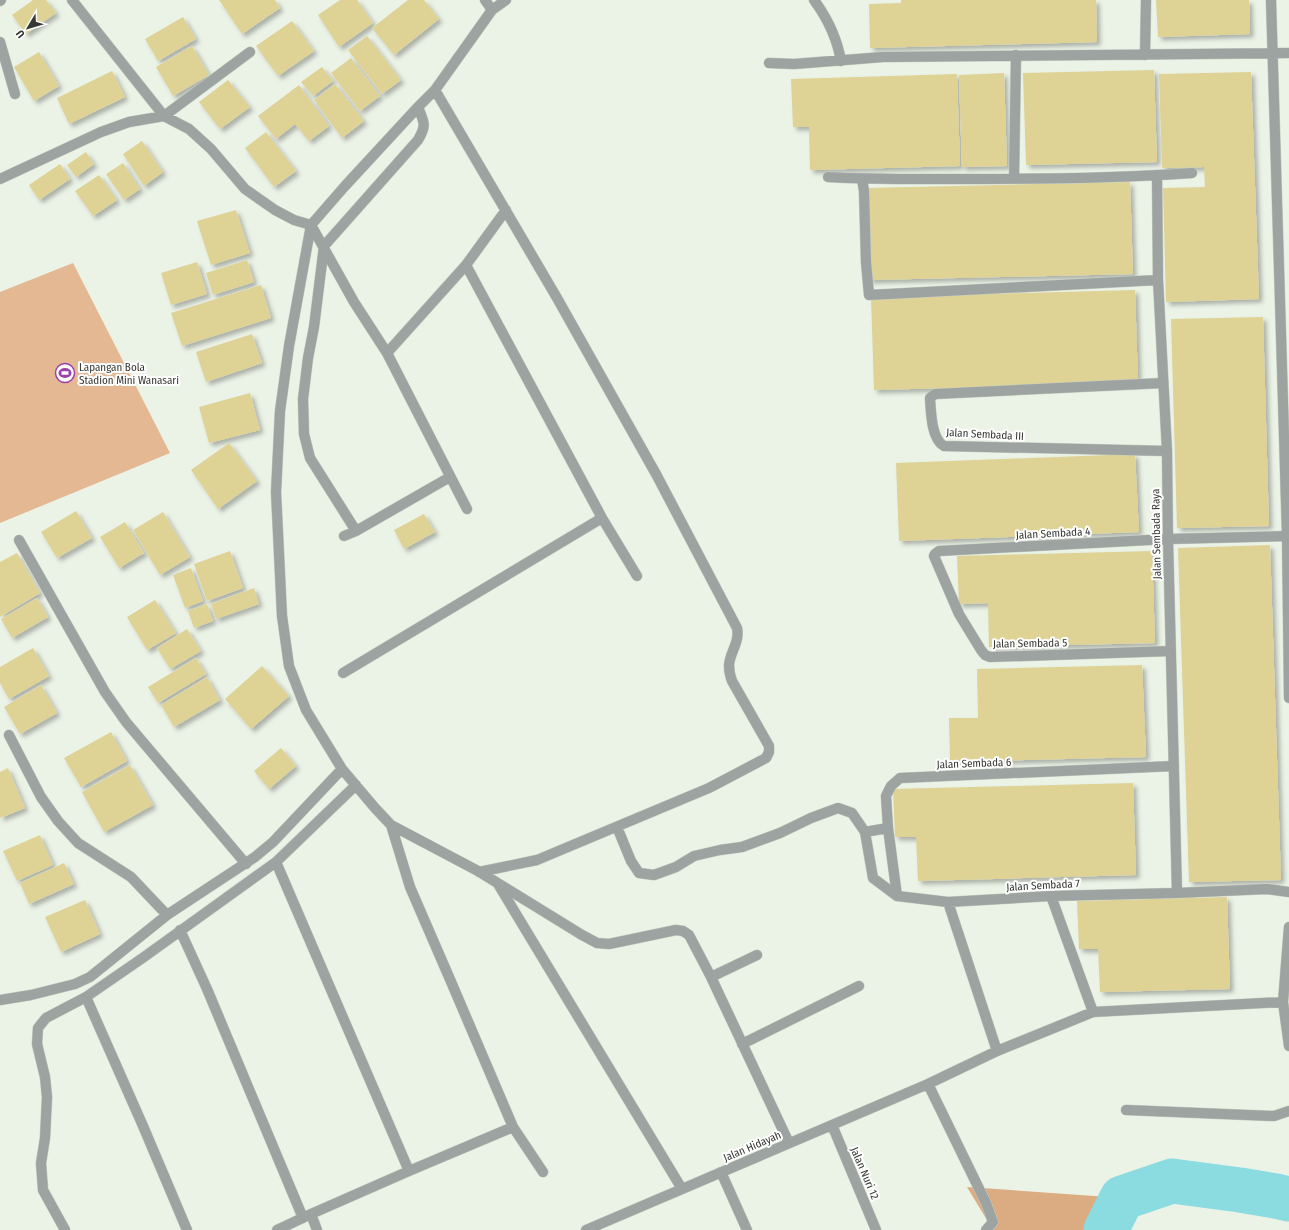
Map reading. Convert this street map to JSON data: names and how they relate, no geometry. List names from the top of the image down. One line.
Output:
{"streets":{"street":["Jalan Sembada III","Jalan Sembada 4","Jalan Sembada Raya","Jalan Sembada 5","Jalan Sembada 6","Jalan Sembada 7","Jalan Hidayah","Jalan Nuri 12"]},"crossings":[["Jalan Sembada III","Jalan Sembada Raya"],["Jalan Sembada 4","Jalan Sembada Raya"],["Jalan Sembada 4","Jalan Sembada 5"],["Jalan Sembada Raya","Jalan Sembada 5"],["Jalan Sembada Raya","Jalan Sembada 6"],["Jalan Sembada Raya","Jalan Sembada 7"],["Jalan Sembada 6","Jalan Sembada 7"],["Jalan Hidayah","Jalan Nuri 12"]],"places":{"sports":["Lapangan Bola Stadion Mini Wanasari"]},"north":"bottom left"}
